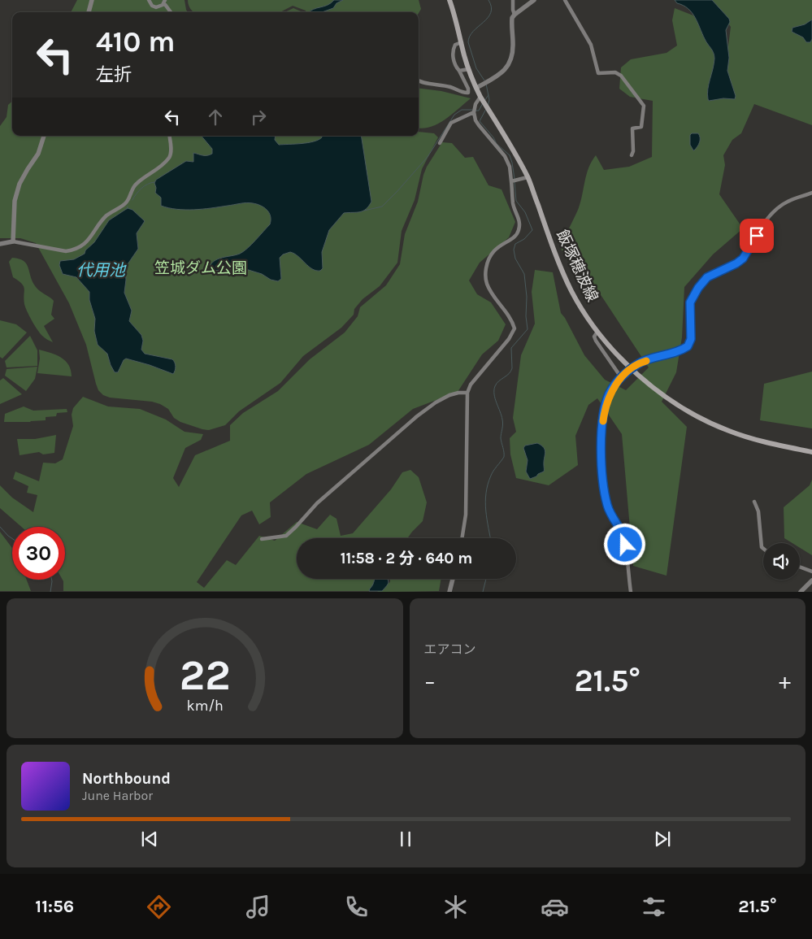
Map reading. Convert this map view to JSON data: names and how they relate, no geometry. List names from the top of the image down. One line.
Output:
{"streets":{"main road":["飯塚穂波線"]},"water":["代用池"],"parks":["笠城ダム公園"],"page":{"turn":["410 m","左折"],"limit":"30","trip":"11:58 · 2 分 · 640 m","tile":"エアコン","heat":["−","21.5°","+"],"song":["Northbound","June Harbor"],"tabs":["11:56","21.5°"],"gauge":["22","km/h"]}}
